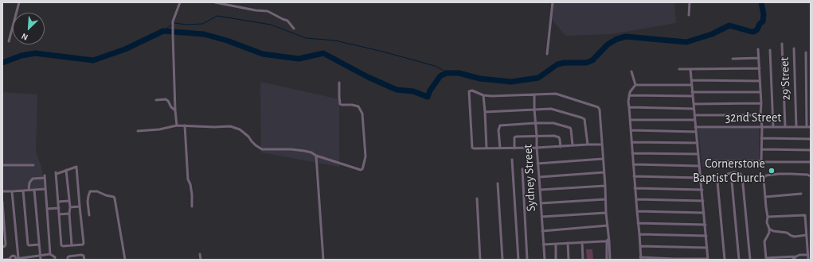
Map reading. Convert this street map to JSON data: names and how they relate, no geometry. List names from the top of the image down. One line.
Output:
{"streets":{"street":["29 Street","32nd Street","Sydney Street"]},"crossings":[["29 Street","32nd Street"]],"places":["Cornerstone Baptist Church"],"north":"bottom left"}
